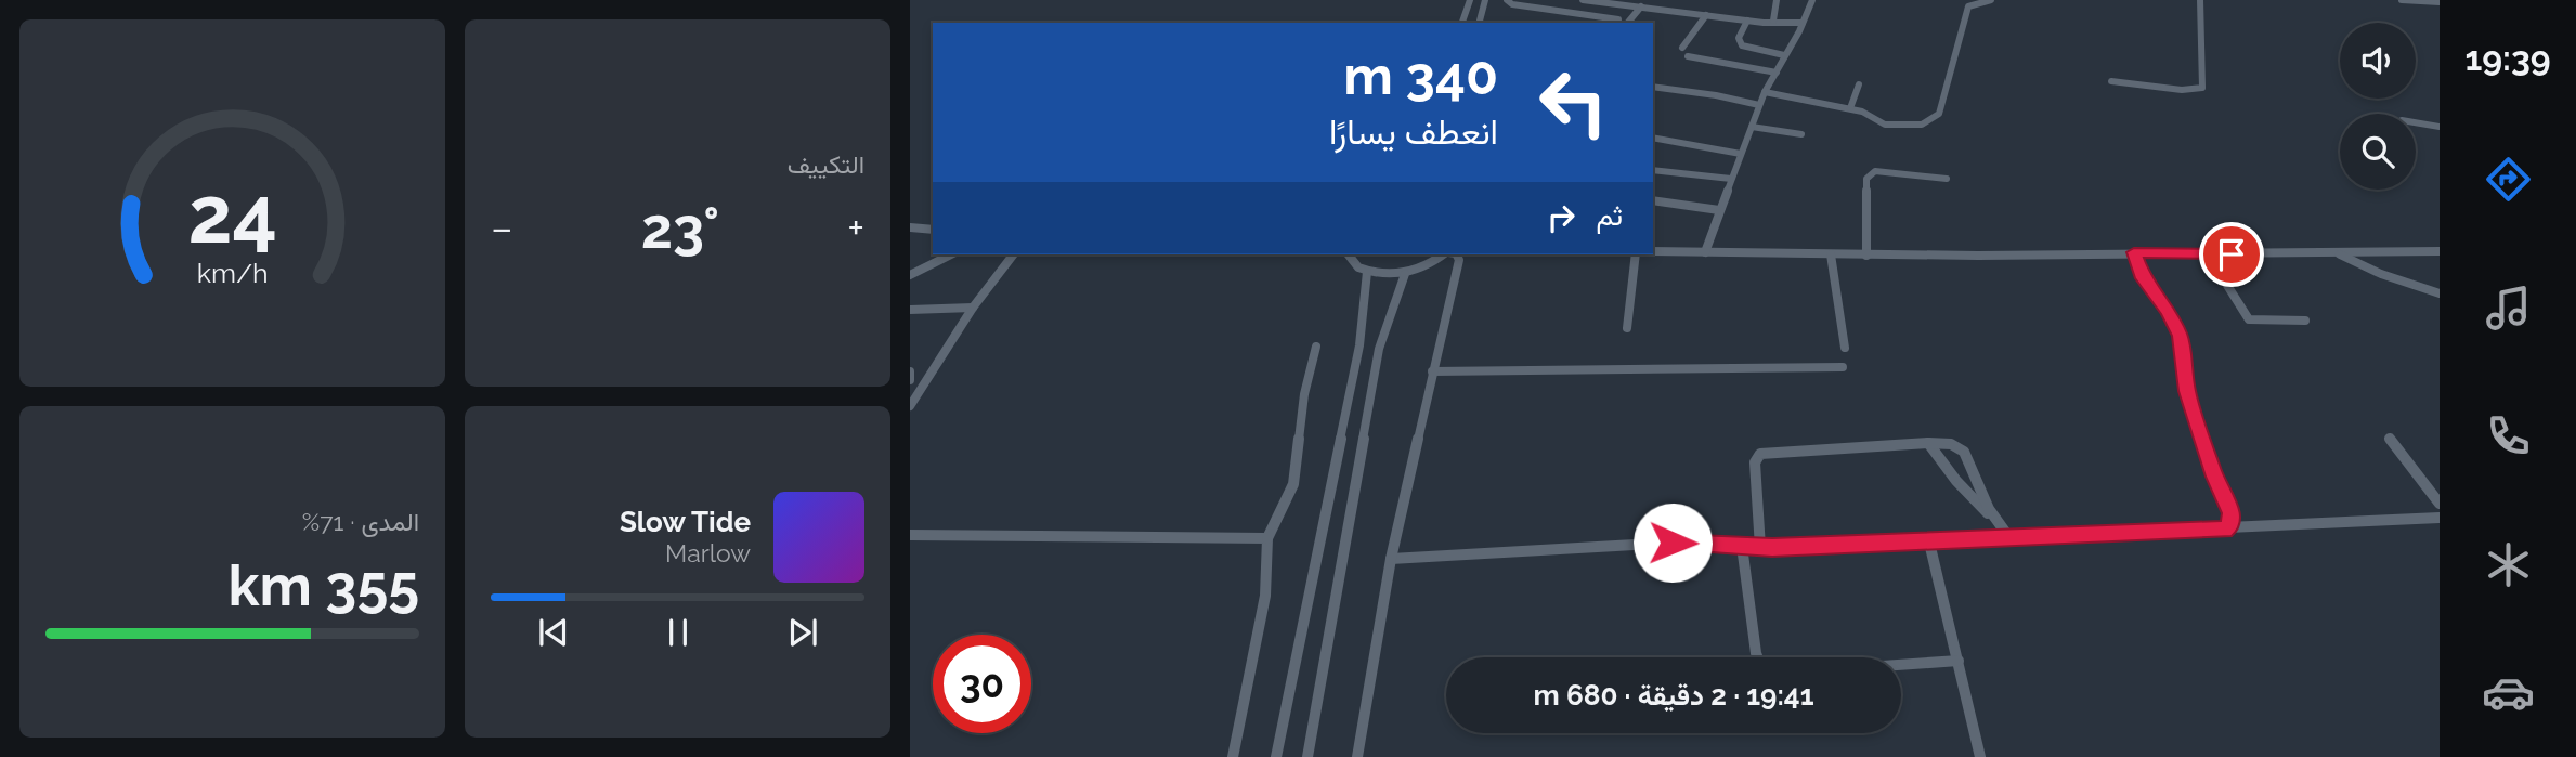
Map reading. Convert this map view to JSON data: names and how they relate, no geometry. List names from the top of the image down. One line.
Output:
{"page":{"tabs":"19:39","tile":["التكييف",["المدى · 71%","355 km"]],"turn":["340 m","انعطف يسارًا"],"then":"ثم","heat":["−","23°","+"],"song":["Slow Tide","Marlow"],"limit":"30","trip":"19:41 · 2 دقيقة · 680 m","gauge":["24","km/h"]}}
